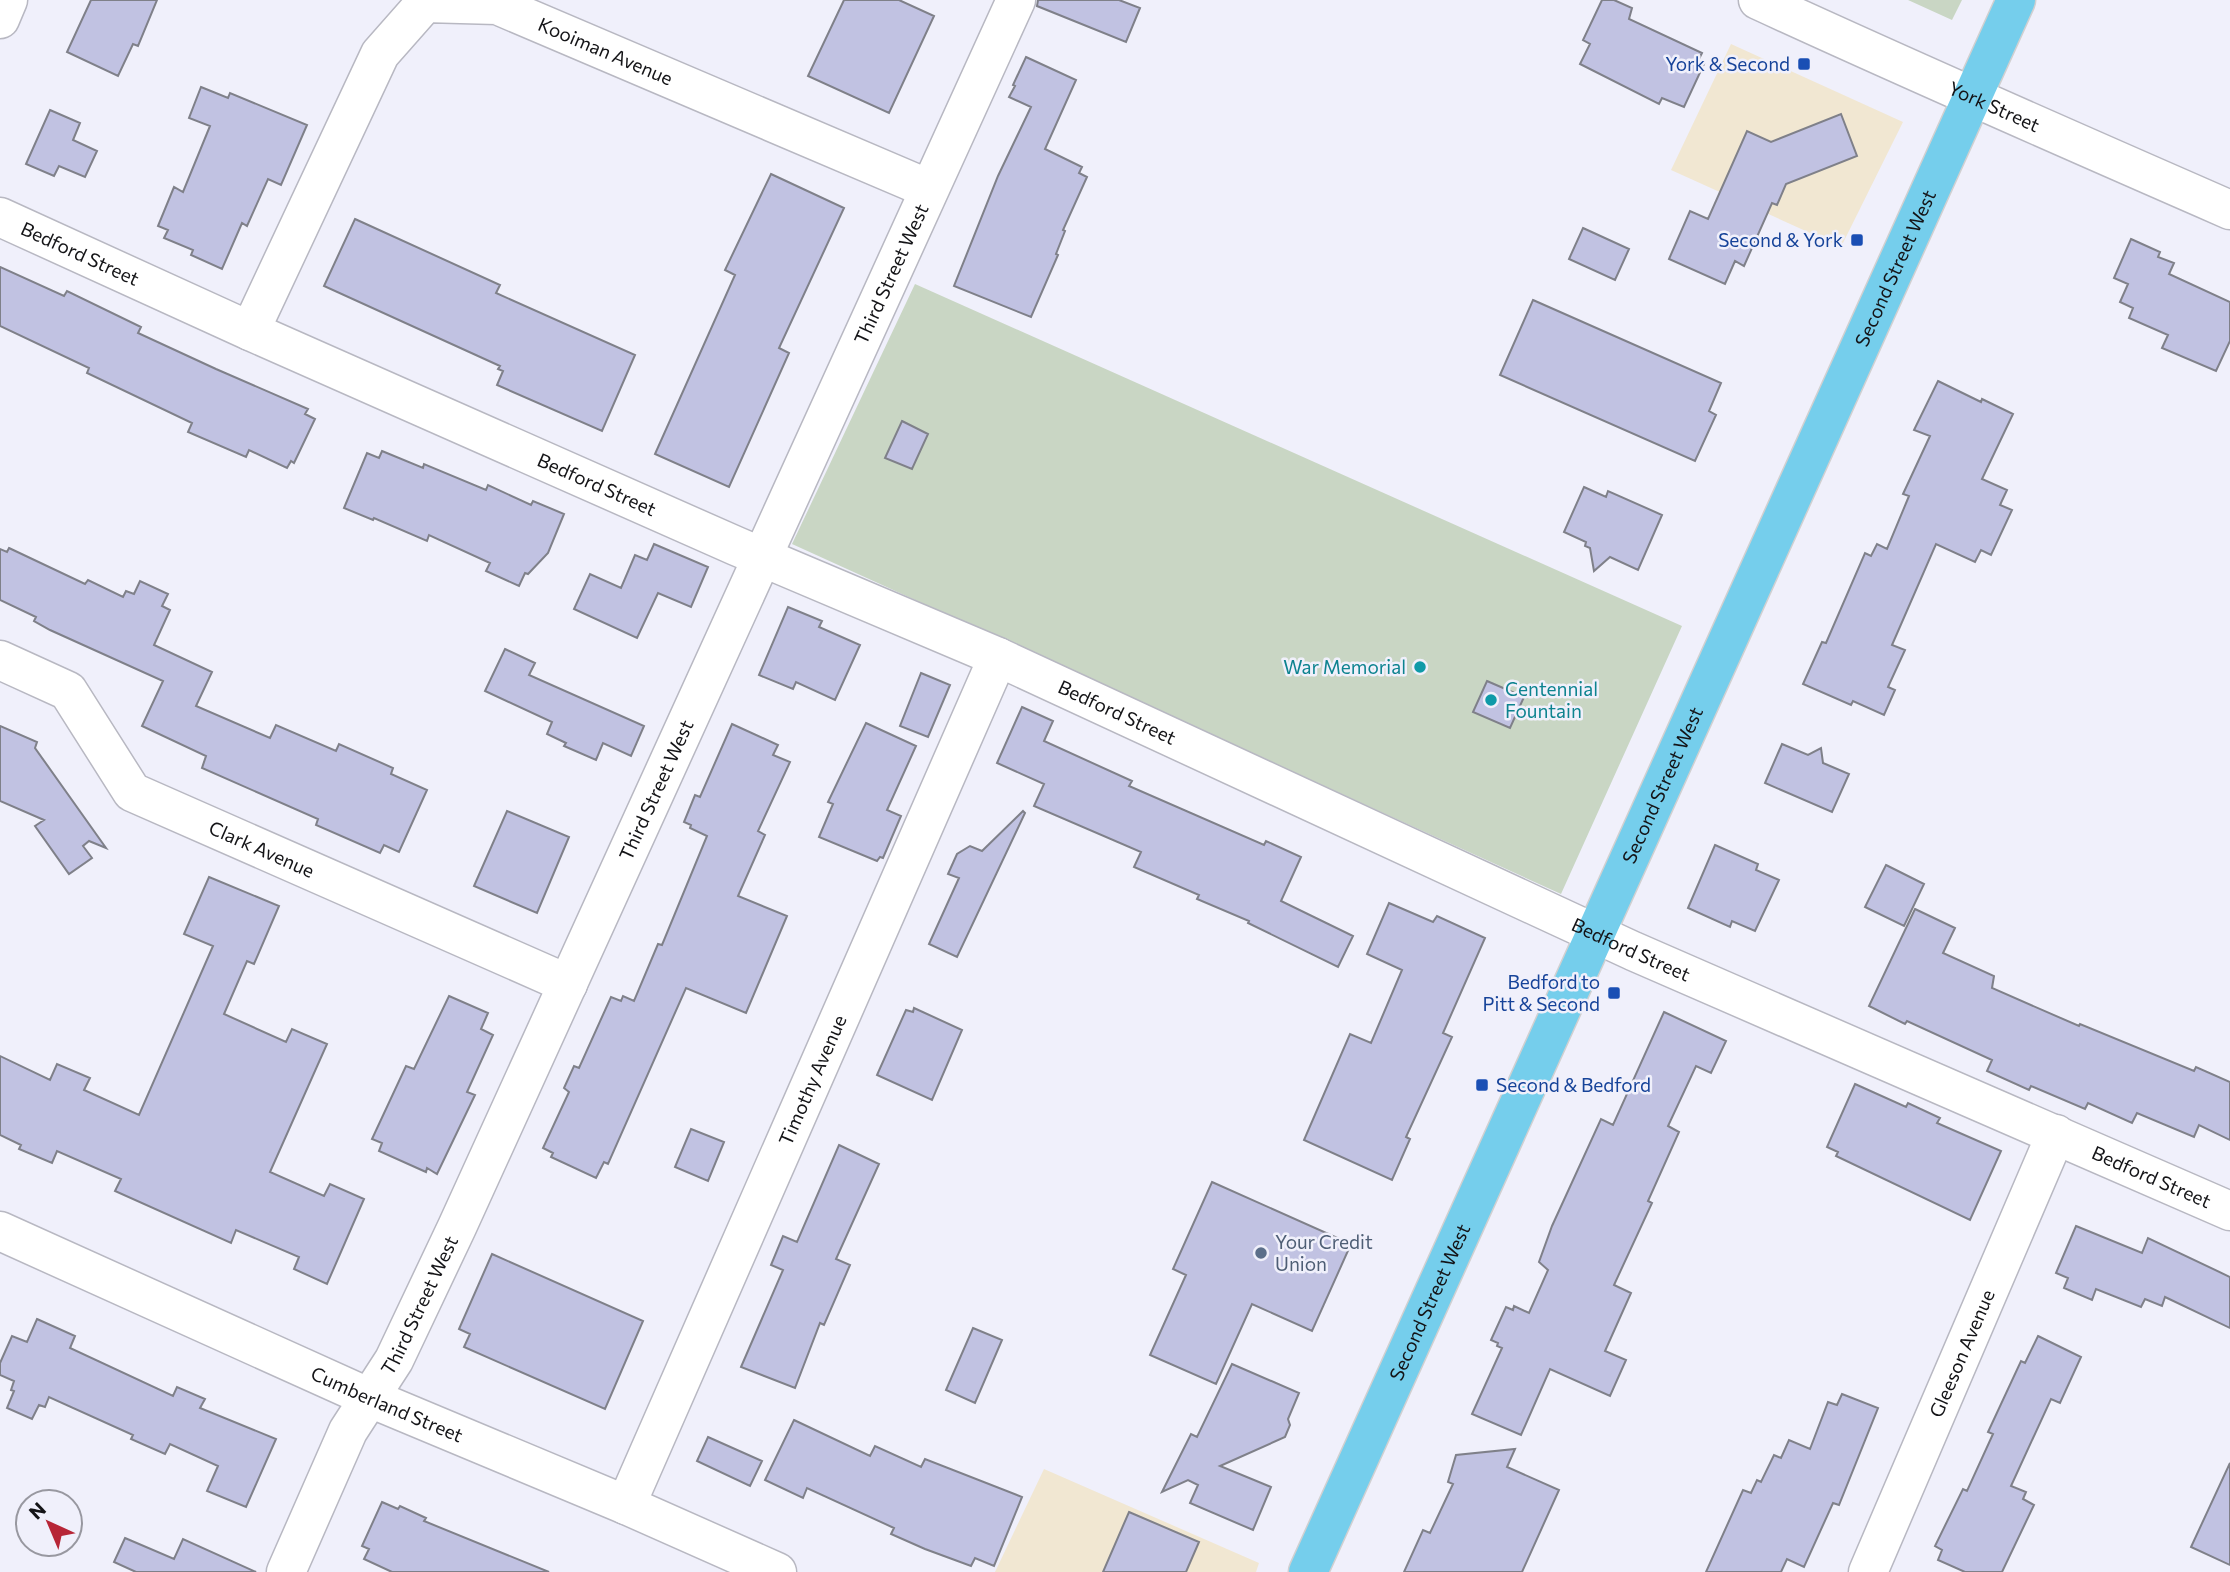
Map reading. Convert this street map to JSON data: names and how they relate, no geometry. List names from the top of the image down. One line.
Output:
{"streets":{"main road":["Second Street West"],"street":["Kooiman Avenue","York Street","Bedford Street","Third Street West","Clark Avenue","Timothy Avenue","Gleeson Avenue","Cumberland Street"]},"crossings":[["Kooiman Avenue","Bedford Street"],["Kooiman Avenue","Third Street West"],["York Street","Second Street West"],["Bedford Street","Second Street West"],["Bedford Street","Third Street West"],["Bedford Street","Timothy Avenue"],["Bedford Street","Gleeson Avenue"],["Third Street West","Clark Avenue"],["Third Street West","Cumberland Street"],["Timothy Avenue","Cumberland Street"]],"places":{"transit":["York & Second","Second & York","Bedford to Pitt & Second","Second & Bedford"],"other":["War Memorial","Centennial Fountain","Your Credit Union"]},"north":"top left"}
